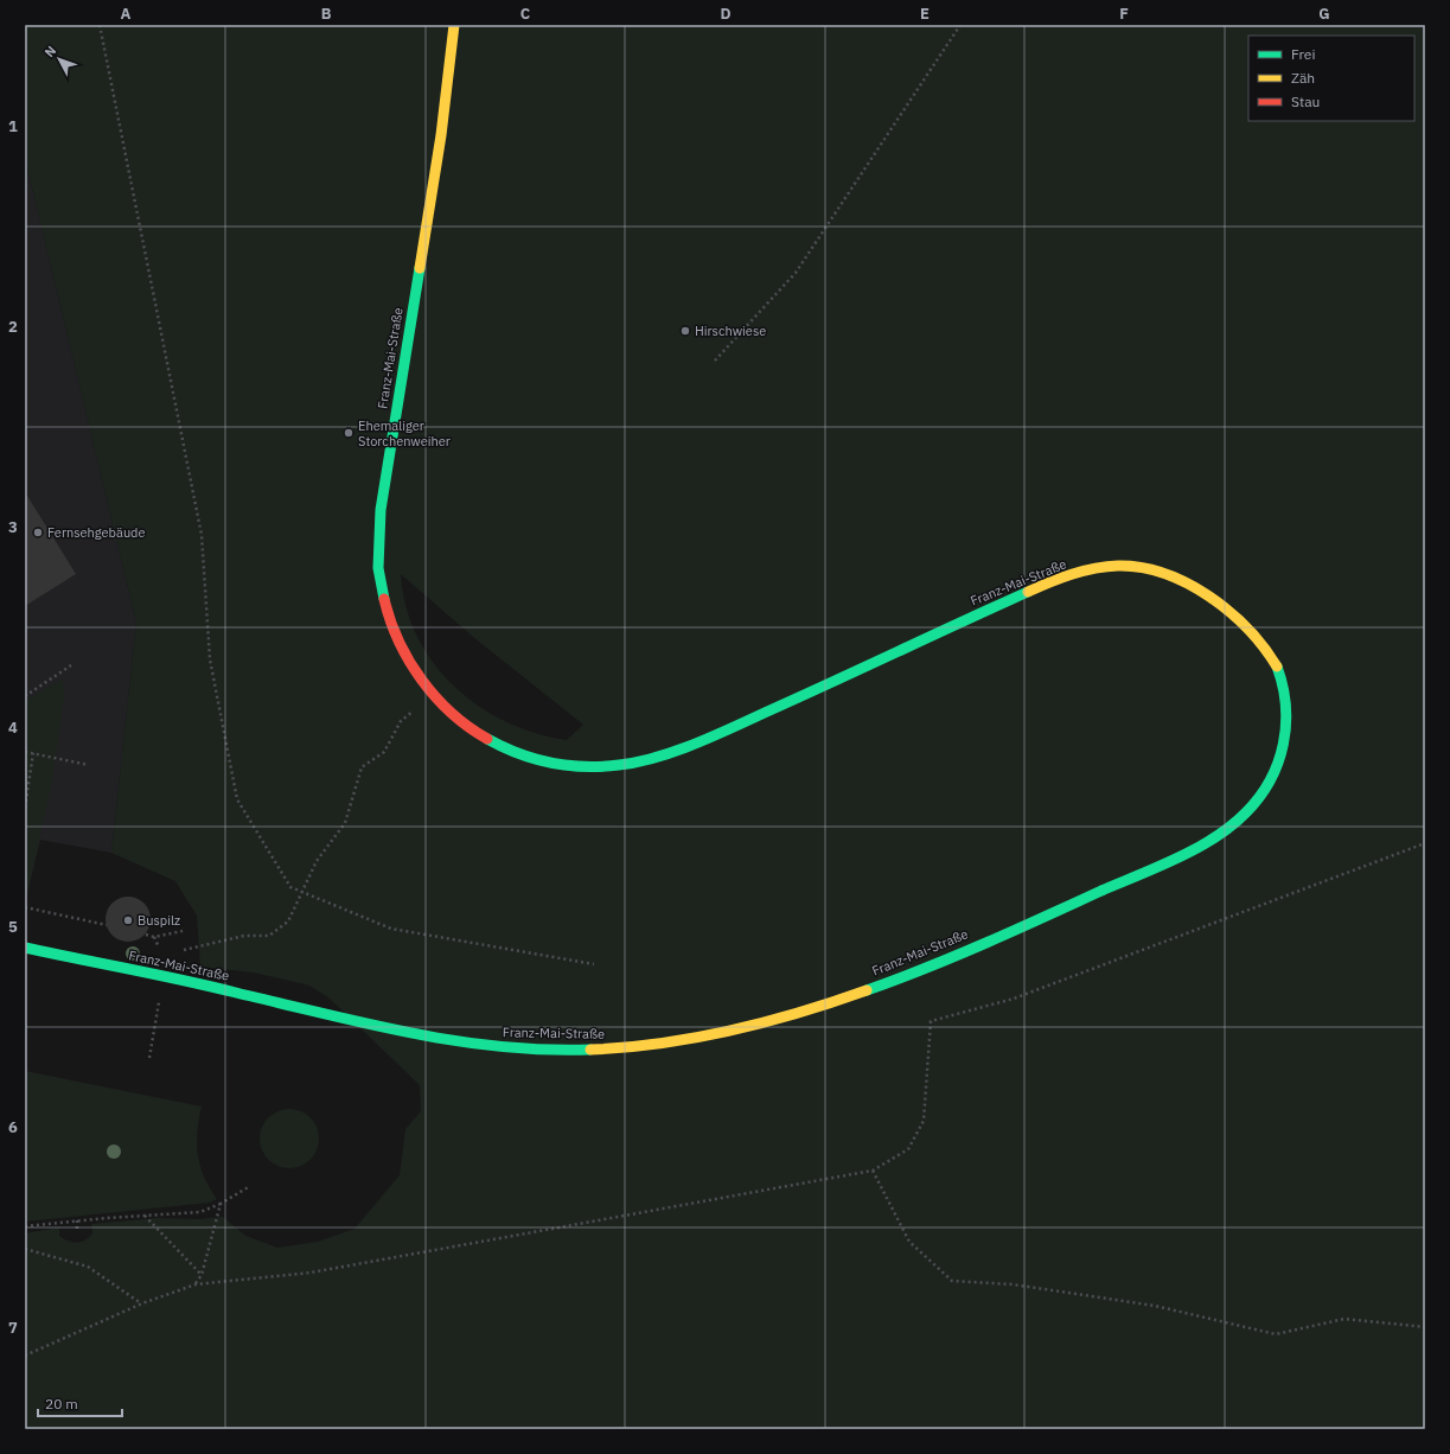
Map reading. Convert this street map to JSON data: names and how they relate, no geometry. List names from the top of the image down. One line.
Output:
{"streets":{"street":["Franz-Mai-Straße"]},"places":["Hirschwiese","Ehemaliger Storchenweiher","Fernsehgebäude","Buspilz"],"legend":["Frei","Zäh","Stau"],"scale_bar":"20 m","north":"top left","grid":{"columns":["A","B","C","D","E","F","G"],"rows":["1","2","3","4","5","6","7"]}}
